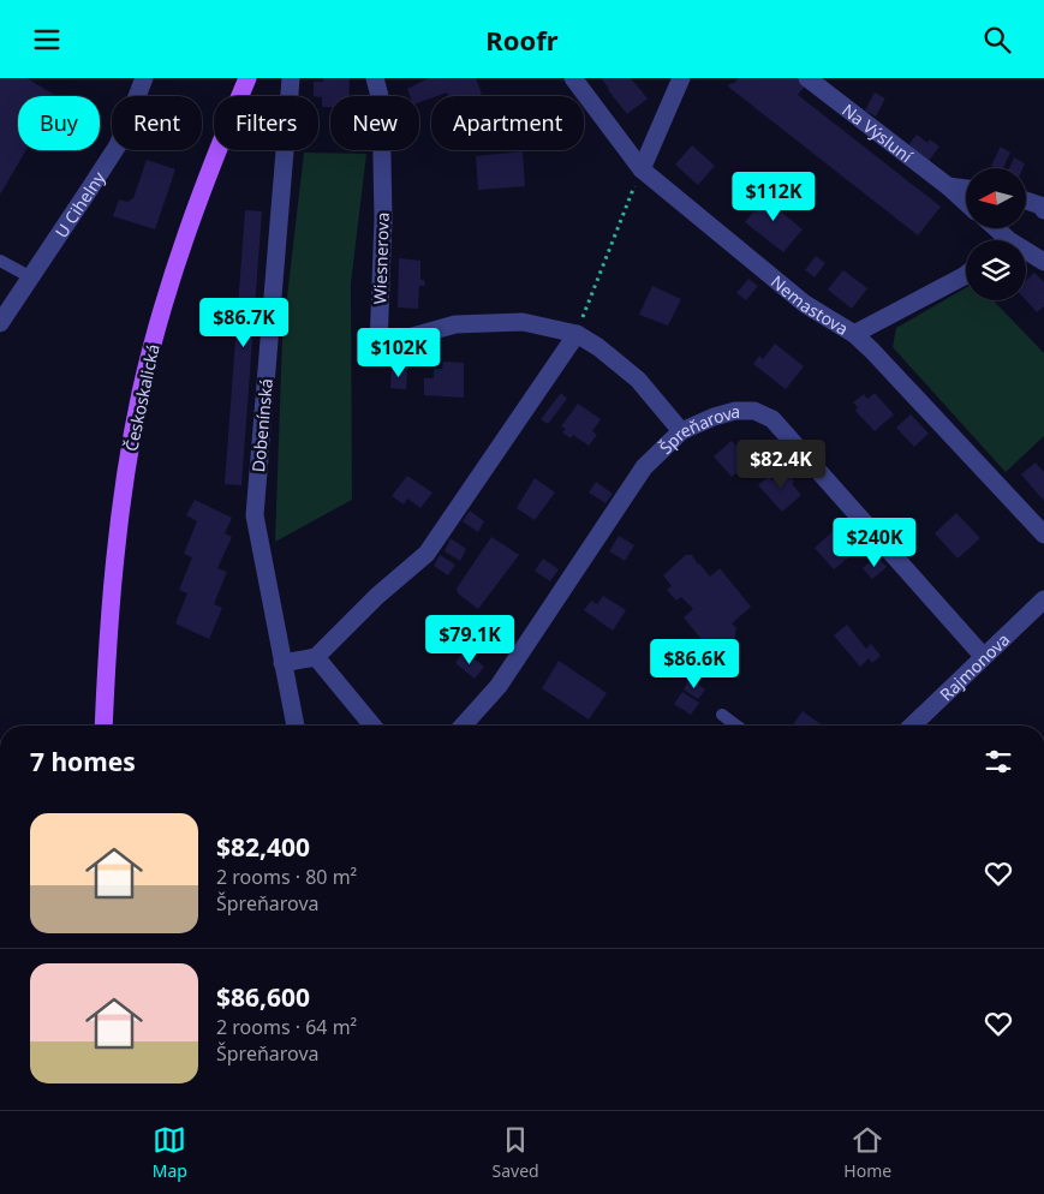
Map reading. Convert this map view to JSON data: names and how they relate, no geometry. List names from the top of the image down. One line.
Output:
{"streets":{"main road":["Českoskalická"],"street":["Na Výsluní","U Cihelny","Wiesnerova","Nemastova","Dobenínská","Špreňarova","Rajmonova"]},"crossings":[["Špreňarova","Rajmonova"]],"north":"left","page":{"header":"Roofr","chip":["Buy","Rent","Filters","New","Apartment"],"price":["$112K","$86.7K","$102K","$82.4K","$240K","$79.1K","$86.6K"],"heading":"7 homes","list":[{"name":"$82,400","note":"2 rooms · 80 m² · Špreňarova"},{"name":"$86,600","note":"2 rooms · 64 m² · Špreňarova"}],"tabs":["Map","Saved","Home"]}}
